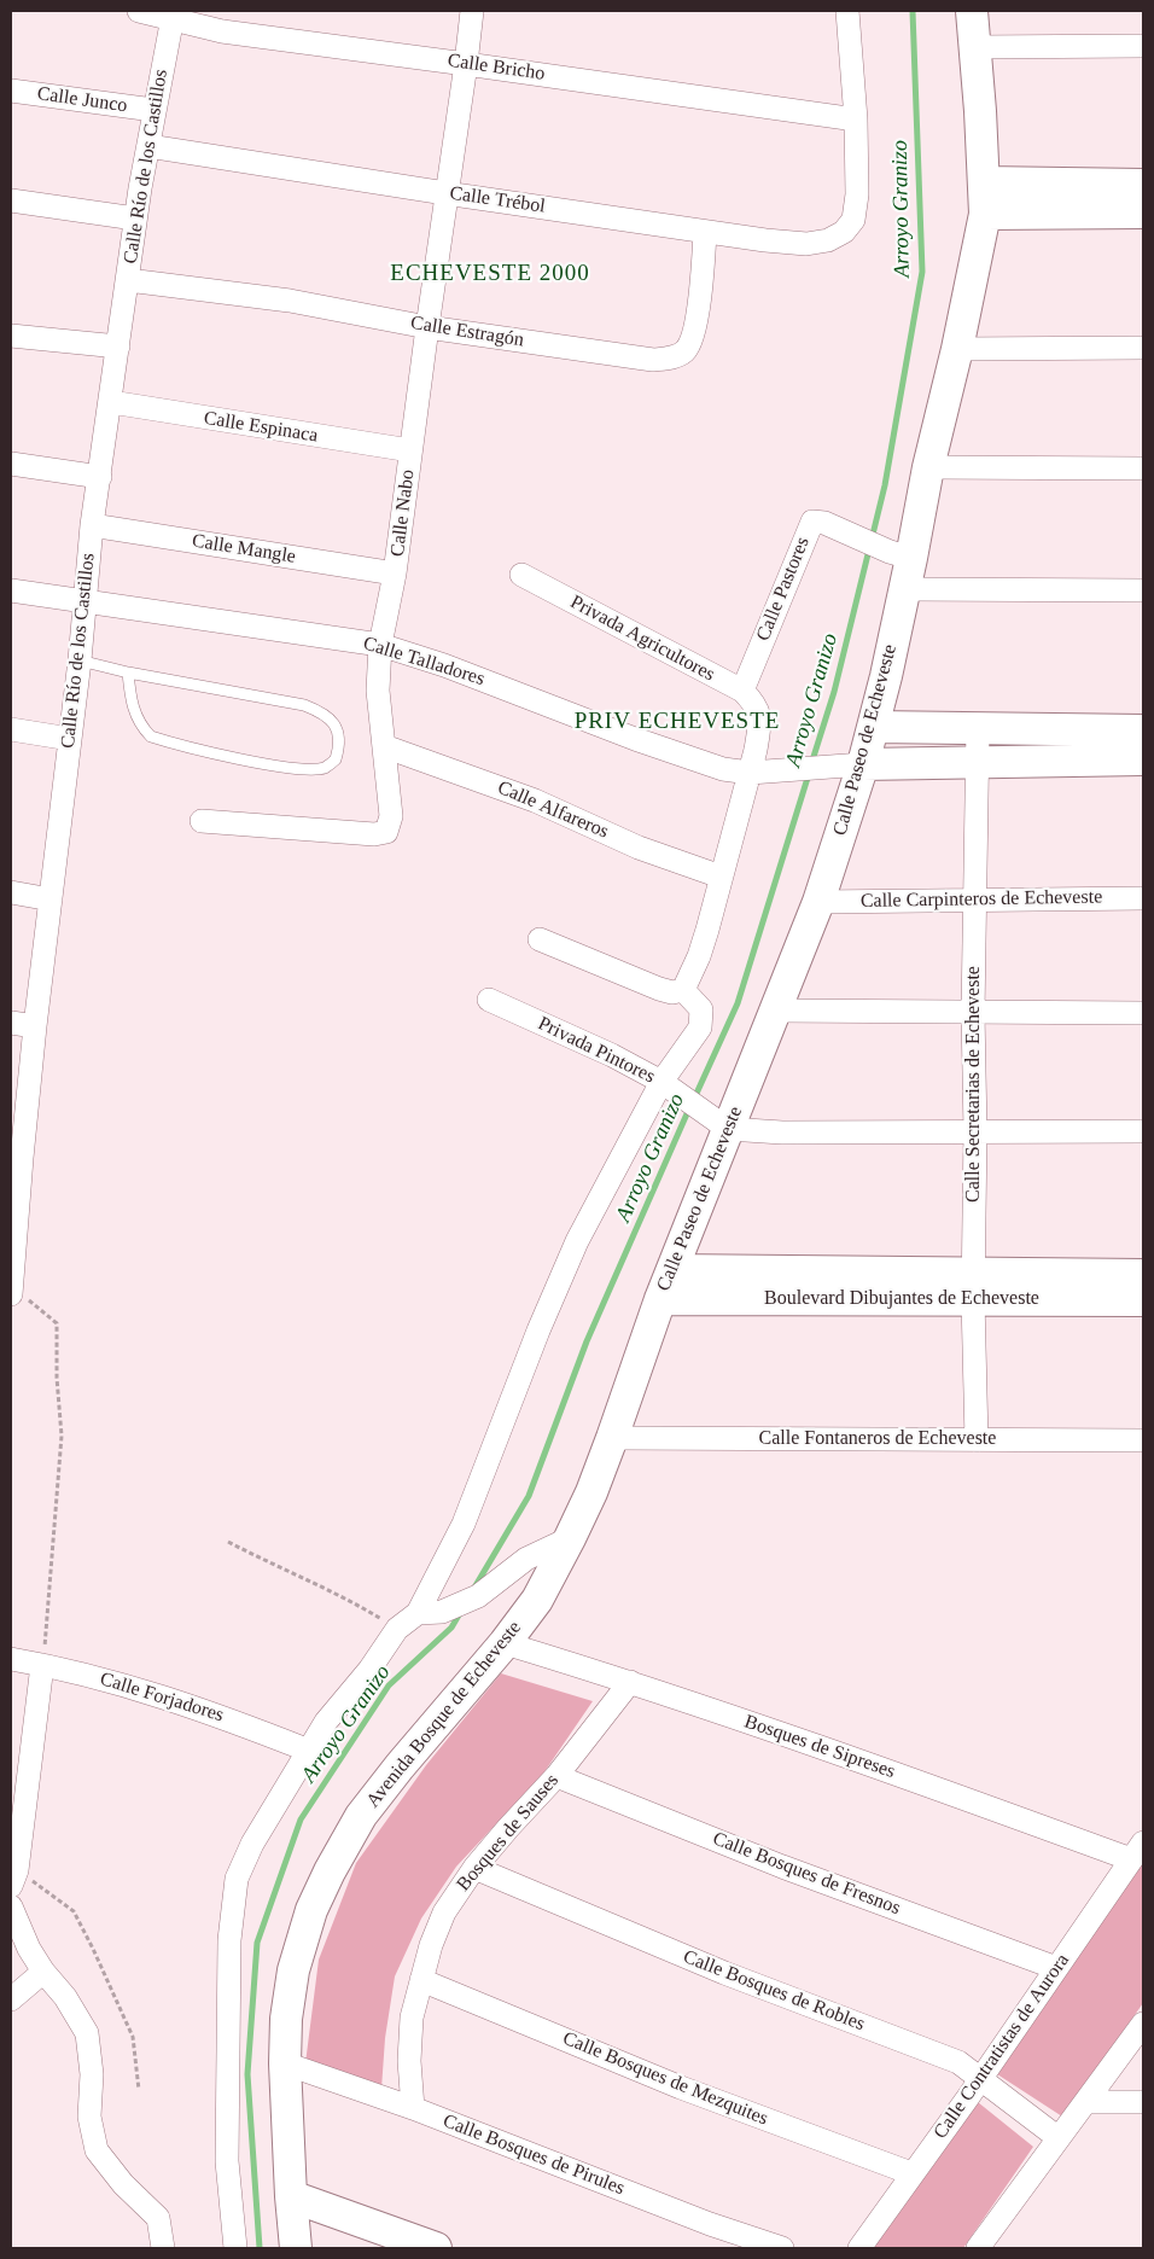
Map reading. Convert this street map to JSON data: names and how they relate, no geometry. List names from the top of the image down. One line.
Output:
{"streets":{"street":["Calle Bricho","Calle Junco","Calle Río de los Castillos","Calle Trébol","Calle Estragón","Calle Espinaca","Calle Nabo","Calle Mangle","Calle Pastores","Privada Agricultores","Calle Talladores","Calle Paseo de Echeveste","Calle Alfareros","Calle Carpinteros de Echeveste","Privada Pintores","Calle Secretarias de Echeveste","Boulevard Dibujantes de Echeveste","Calle Fontaneros de Echeveste","Calle Forjadores","Avenida Bosque de Echeveste","Bosques de Sipreses","Bosques de Sauses","Calle Bosques de Fresnos","Calle Bosques de Robles","Calle Contratistas de Aurora","Calle Bosques de Mezquites","Calle Bosques de Pirules"]},"crossings":[["Calle Bricho","Calle Río de los Castillos"],["Calle Bricho","Calle Trébol"],["Calle Bricho","Calle Nabo"],["Calle Junco","Calle Río de los Castillos"],["Calle Río de los Castillos","Calle Trébol"],["Calle Río de los Castillos","Calle Estragón"],["Calle Río de los Castillos","Calle Espinaca"],["Calle Río de los Castillos","Calle Mangle"],["Calle Río de los Castillos","Calle Talladores"],["Calle Trébol","Calle Estragón"],["Calle Trébol","Calle Nabo"],["Calle Estragón","Calle Nabo"],["Calle Espinaca","Calle Nabo"],["Calle Nabo","Calle Mangle"],["Calle Nabo","Calle Talladores"],["Calle Nabo","Calle Alfareros"],["Calle Pastores","Privada Agricultores"],["Calle Pastores","Calle Paseo de Echeveste"],["Privada Agricultores","Calle Talladores"],["Calle Talladores","Calle Paseo de Echeveste"],["Calle Paseo de Echeveste","Calle Carpinteros de Echeveste"],["Calle Paseo de Echeveste","Privada Pintores"],["Calle Paseo de Echeveste","Boulevard Dibujantes de Echeveste"],["Calle Paseo de Echeveste","Calle Fontaneros de Echeveste"],["Calle Paseo de Echeveste","Avenida Bosque de Echeveste"],["Calle Carpinteros de Echeveste","Calle Secretarias de Echeveste"],["Calle Secretarias de Echeveste","Boulevard Dibujantes de Echeveste"],["Calle Secretarias de Echeveste","Calle Fontaneros de Echeveste"],["Calle Fontaneros de Echeveste","Avenida Bosque de Echeveste"],["Avenida Bosque de Echeveste","Bosques de Sipreses"],["Avenida Bosque de Echeveste","Calle Bosques de Pirules"],["Bosques de Sipreses","Bosques de Sauses"],["Bosques de Sipreses","Calle Contratistas de Aurora"],["Bosques de Sauses","Calle Bosques de Fresnos"],["Bosques de Sauses","Calle Bosques de Robles"],["Bosques de Sauses","Calle Bosques de Mezquites"],["Bosques de Sauses","Calle Bosques de Pirules"],["Calle Bosques de Fresnos","Calle Contratistas de Aurora"],["Calle Bosques de Robles","Calle Contratistas de Aurora"],["Calle Contratistas de Aurora","Calle Bosques de Mezquites"]],"districts":["ECHEVESTE 2000","PRIV ECHEVESTE"],"water":["Arroyo Granizo"]}
